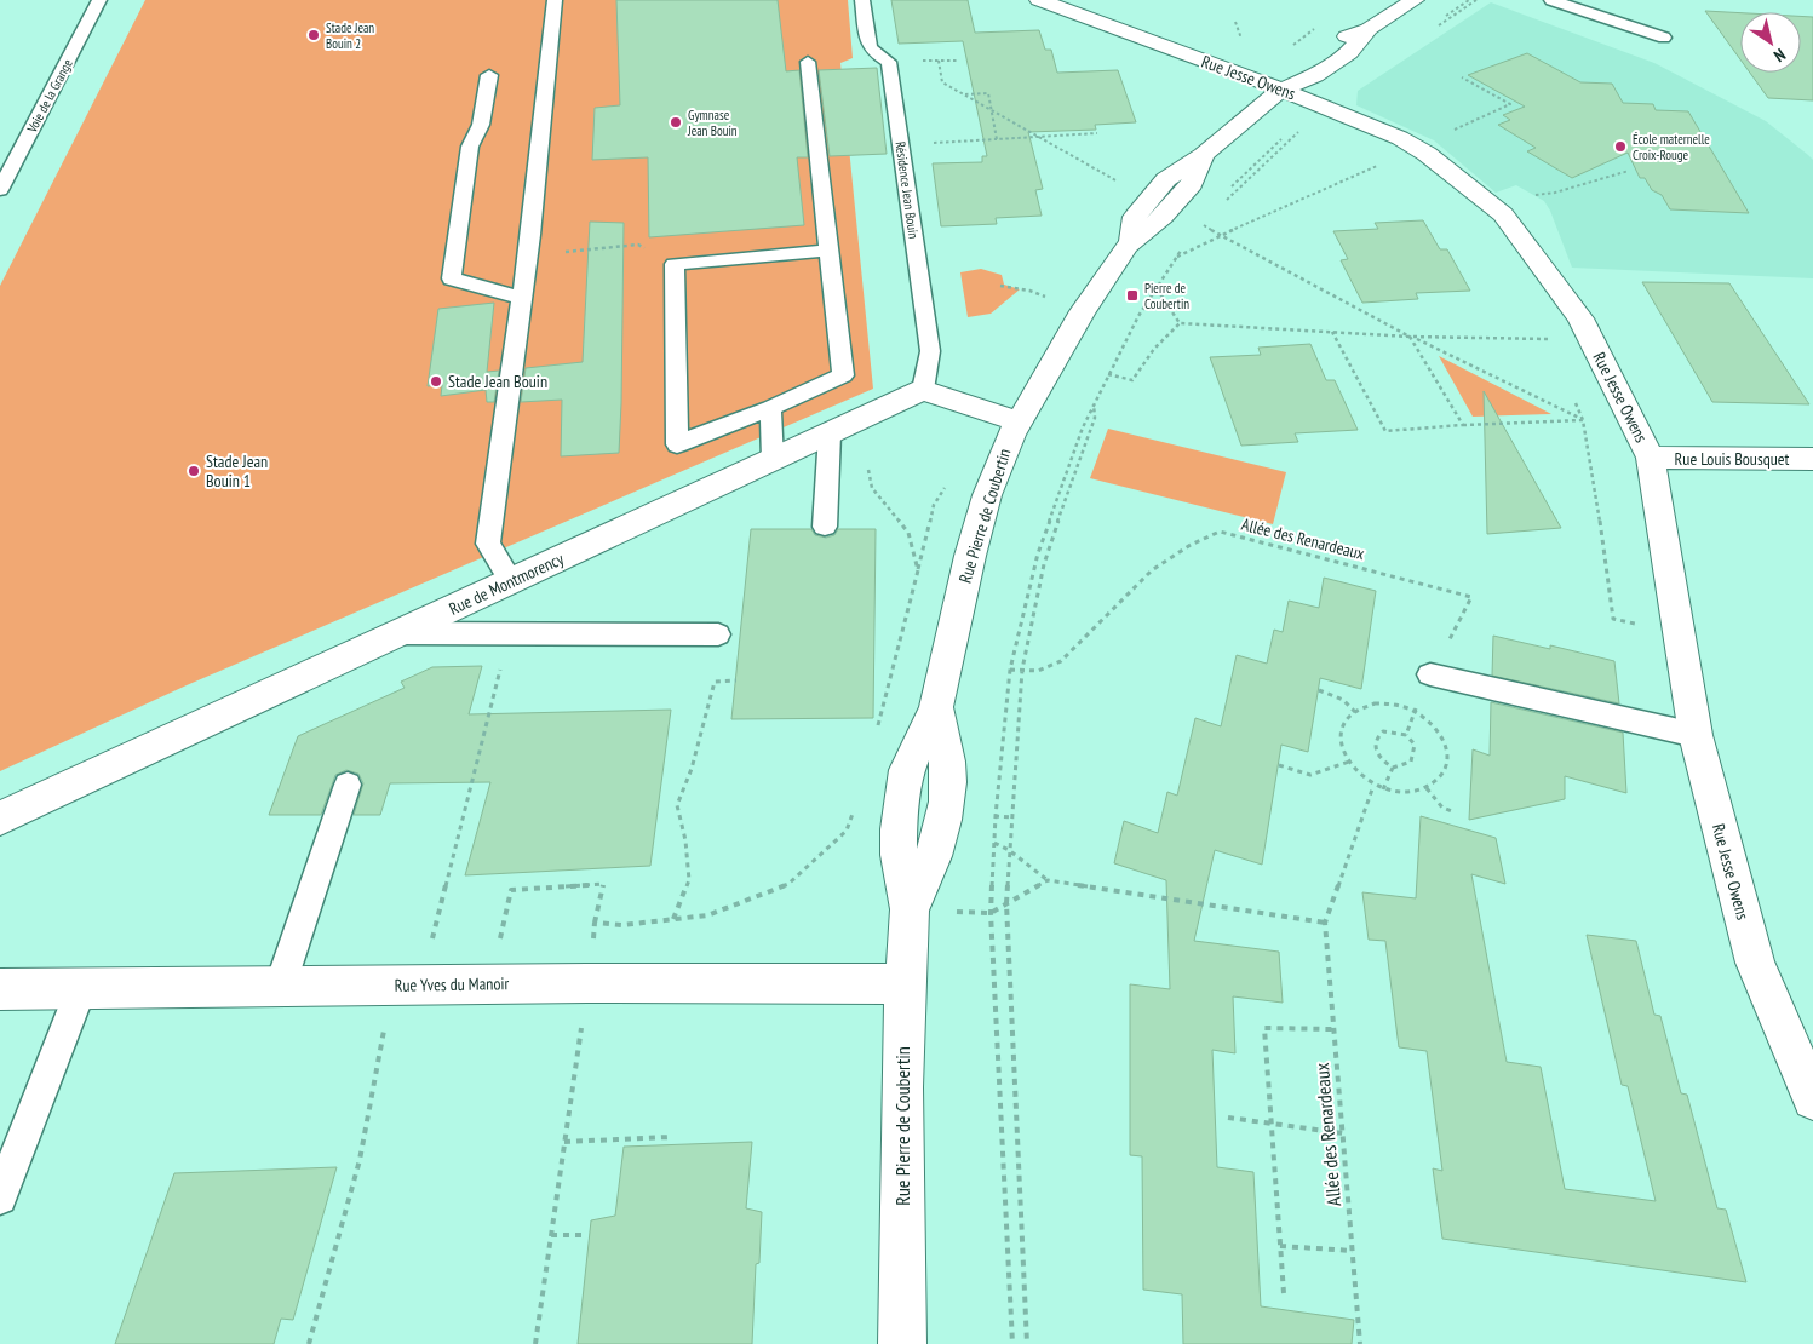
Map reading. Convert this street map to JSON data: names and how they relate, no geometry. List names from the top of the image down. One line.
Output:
{"streets":{"street":["Rue Jesse Owens","Rue Louis Bousquet","Rue Pierre de Coubertin","Rue de Montmorency","Rue Yves du Manoir"],"lane":["Voie de la Grange","Résidence Jean Bouin"],"path":["Allée des Renardeaux"]},"crossings":[["Rue Jesse Owens","Rue Louis Bousquet"],["Rue Jesse Owens","Rue Pierre de Coubertin"],["Résidence Jean Bouin","Rue de Montmorency"],["Rue Pierre de Coubertin","Rue Yves du Manoir"]],"places":{"other":["Stade Jean Bouin 2","Gymnase Jean Bouin","École maternelle Croix-Rouge","Stade Jean Bouin","Stade Jean Bouin 1"],"transit":["Pierre de Coubertin"]},"north":"bottom right"}
